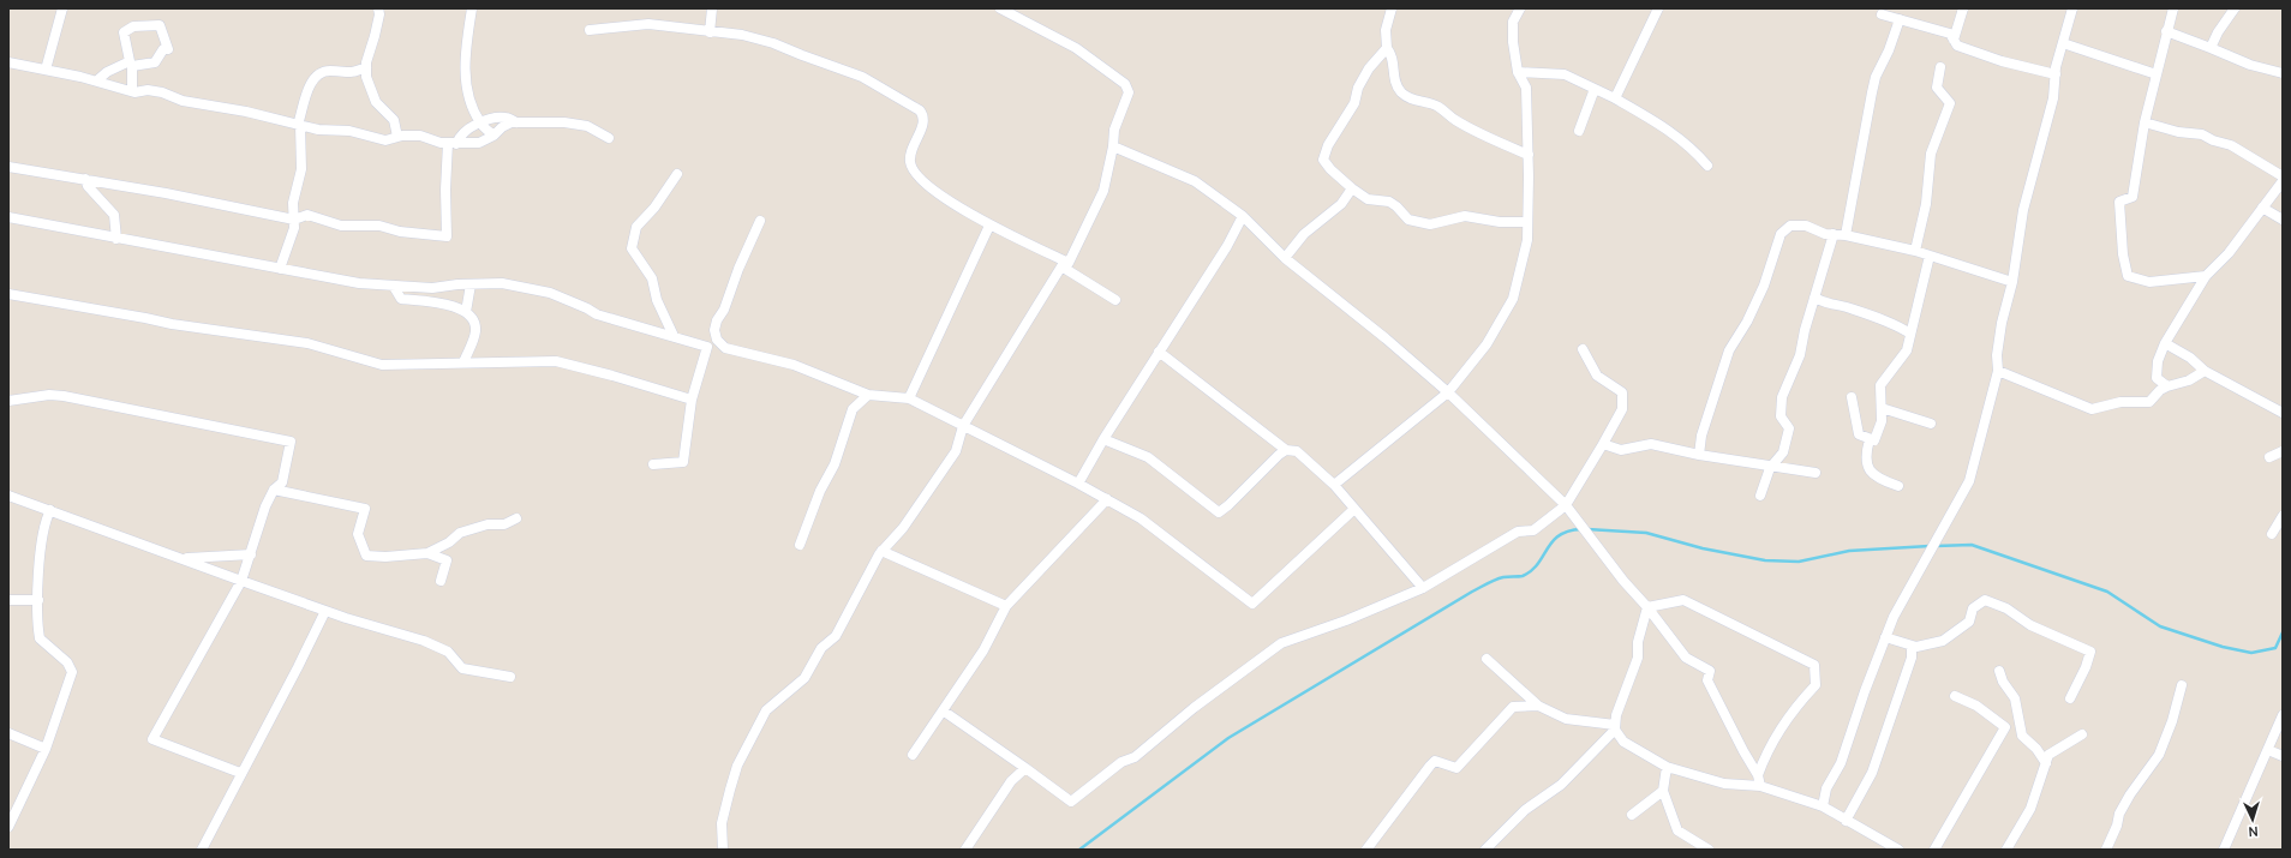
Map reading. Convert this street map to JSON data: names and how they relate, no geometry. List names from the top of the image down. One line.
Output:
{"north":"bottom"}
